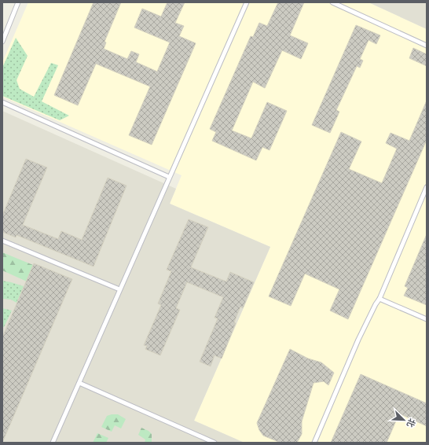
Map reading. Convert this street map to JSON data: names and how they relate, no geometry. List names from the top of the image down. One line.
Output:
{"north":"bottom right"}
